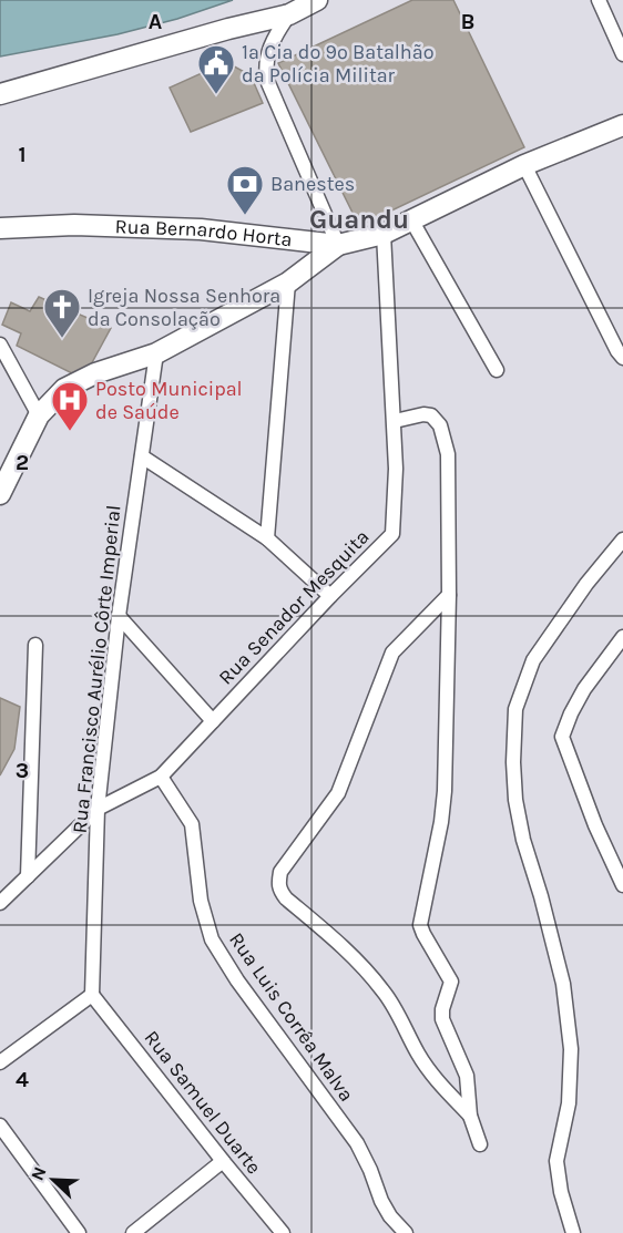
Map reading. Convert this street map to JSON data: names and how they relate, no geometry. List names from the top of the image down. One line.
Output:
{"streets":{"main road":["Rua Bernardo Horta"],"street":["Rua Senador Mesquita","Rua Francisco Aurélio Côrte Imperial","Rua Luis Corrêa Malva","Rua Samuel Duarte"]},"crossings":[["Rua Bernardo Horta","Rua Senador Mesquita"],["Rua Senador Mesquita","Rua Francisco Aurélio Côrte Imperial"],["Rua Senador Mesquita","Rua Luis Corrêa Malva"],["Rua Francisco Aurélio Côrte Imperial","Rua Samuel Duarte"]],"districts":["Guandu"],"places":{"public building":["1ª Cia do 9º Batalhão da Polícia Militar"],"bank":["Banestes"],"church":["Igreja Nossa Senhora da Consolação"],"hospital":["Posto Municipal de Saúde"]},"north":"top left","grid":{"columns":["A","B"],"rows":["1","2","3","4"]}}
